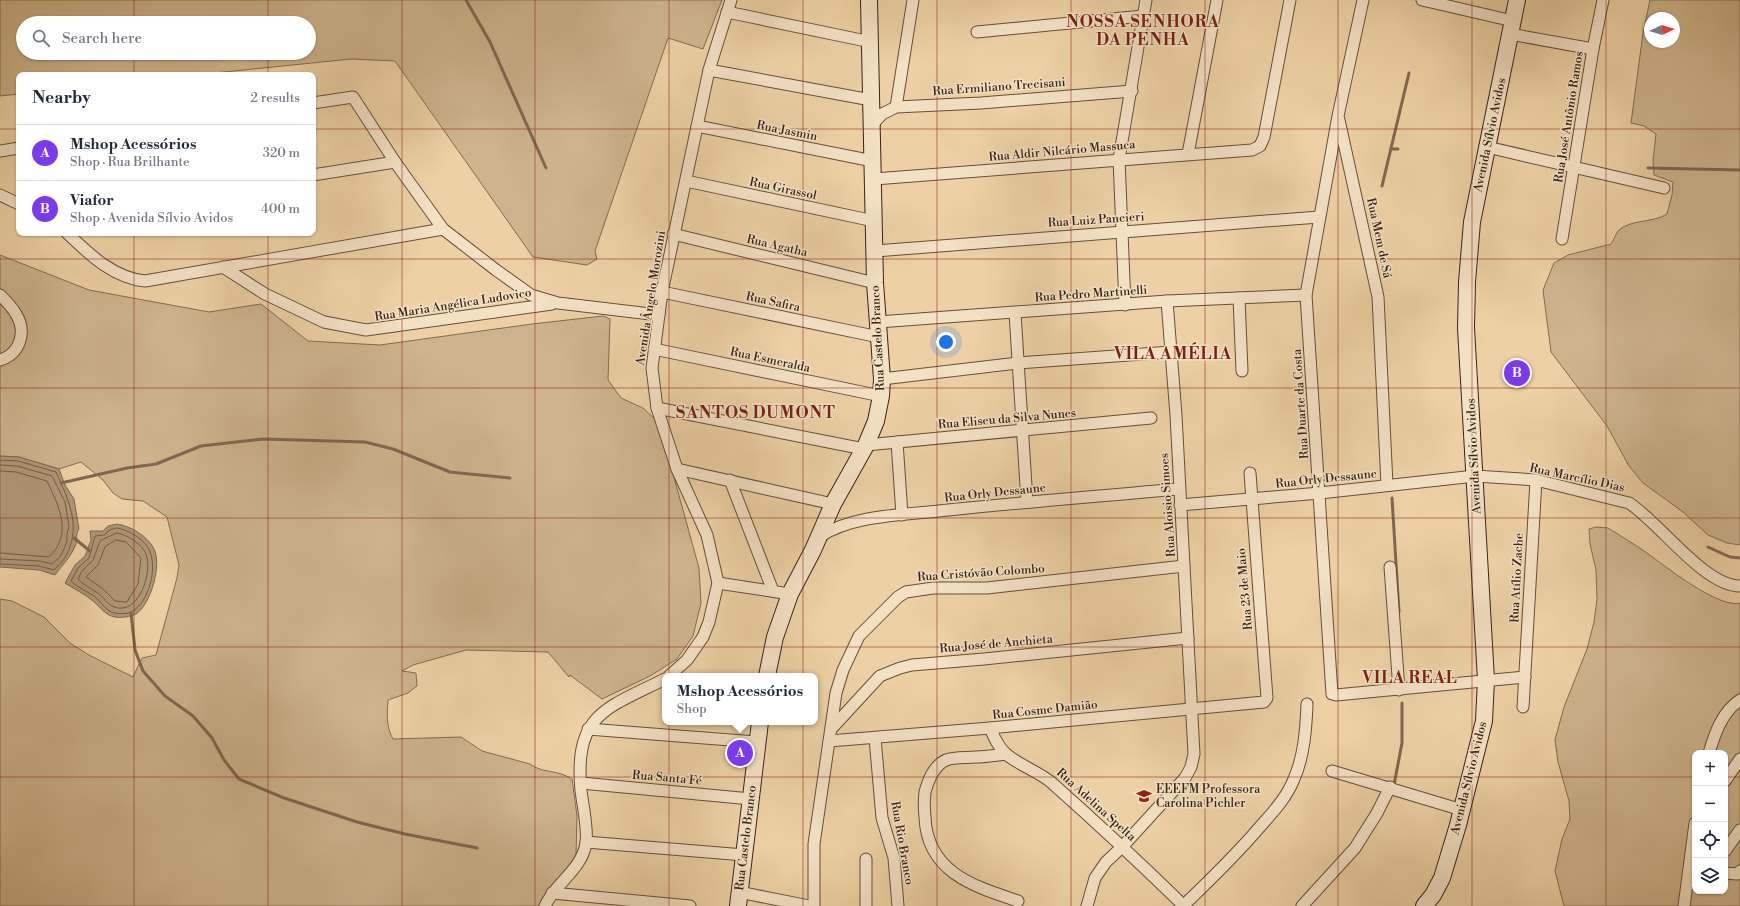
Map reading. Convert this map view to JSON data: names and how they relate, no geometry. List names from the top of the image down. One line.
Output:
{"streets":{"main road":["Avenida Sílvio Avidos","Rua Castelo Branco"],"street":["Rua Ermiliano Trecisani","Rua José Antônio Ramos","Rua Jasmin","Rua Aldir Nilcário Massuca","Rua Girassol","Rua Luiz Pancieri","Rua Mem de Sá","Rua Agatha","Rua Pedro Martinelli","Avenida Ângelo Morozini","Rua Safira","Rua Maria Angélica Ludovico","Rua Esmeralda","Rua Duarte da Costa","Rua Eliseu da Silva Nunes","Rua Marcílio Dias","Rua Orly Dessaune","Rua Aloisio Simoes","Rua Cristóvão Colombo","Rua Atílio Zache","Rua 23 de Maio","Rua José de Anchieta","Rua Cosme Damião","Rua Santa Fé","Rua Adelina Spelta","Rua Rio Branco"]},"crossings":[["Rua Ermiliano Trecisani","Rua Castelo Branco"],["Rua Jasmin","Avenida Ângelo Morozini"],["Rua Jasmin","Rua Castelo Branco"],["Avenida Sílvio Avidos","Rua Marcílio Dias"],["Avenida Sílvio Avidos","Rua Orly Dessaune"],["Rua Aldir Nilcário Massuca","Rua Castelo Branco"],["Rua Girassol","Avenida Ângelo Morozini"],["Rua Girassol","Rua Castelo Branco"],["Rua Luiz Pancieri","Rua Castelo Branco"],["Rua Luiz Pancieri","Rua Duarte da Costa"],["Rua Mem de Sá","Rua Duarte da Costa"],["Rua Mem de Sá","Rua Orly Dessaune"],["Rua Agatha","Avenida Ângelo Morozini"],["Rua Agatha","Rua Castelo Branco"],["Rua Pedro Martinelli","Rua Safira"],["Rua Pedro Martinelli","Rua Castelo Branco"],["Rua Pedro Martinelli","Rua Duarte da Costa"],["Rua Pedro Martinelli","Rua Aloisio Simoes"],["Avenida Ângelo Morozini","Rua Safira"],["Avenida Ângelo Morozini","Rua Esmeralda"],["Avenida Ângelo Morozini","Rua Eliseu da Silva Nunes"],["Rua Safira","Rua Castelo Branco"],["Rua Castelo Branco","Rua Esmeralda"],["Rua Castelo Branco","Rua Eliseu da Silva Nunes"],["Rua Castelo Branco","Rua Orly Dessaune"],["Rua Castelo Branco","Rua Santa Fé"],["Rua Duarte da Costa","Rua Orly Dessaune"],["Rua Marcílio Dias","Rua Orly Dessaune"],["Rua Marcílio Dias","Rua Atílio Zache"],["Rua Orly Dessaune","Rua Aloisio Simoes"],["Rua Orly Dessaune","Rua 23 de Maio"],["Rua Aloisio Simoes","Rua Cristóvão Colombo"],["Rua Aloisio Simoes","Rua José de Anchieta"],["Rua Aloisio Simoes","Rua Cosme Damião"],["Rua Aloisio Simoes","Rua Adelina Spelta"],["Rua Cristóvão Colombo","Rua José de Anchieta"],["Rua Cristóvão Colombo","Rua Cosme Damião"],["Rua 23 de Maio","Rua Cosme Damião"],["Rua Cosme Damião","Rua Adelina Spelta"],["Rua Cosme Damião","Rua Rio Branco"]],"districts":["NOSSA SENHORA DA PENHA","VILA AMÉLIA","SANTOS DUMONT","VILA REAL"],"places":{"school or university":["EEEFM Professora Carolina Pichler"]},"north":"right","page":{"search":"Search here","heading":["Nearby","2 results"],"list":[{"mark":"A","name":"Mshop Acessórios","note":"Shop · Rua Brilhante","value":"320 m"},{"mark":"B","name":"Viafor","note":"Shop · Avenida Sílvio Avidos","value":"400 m"}],"pins":["B","A"],"popup":["Mshop Acessórios","Shop"],"map_buttons":["+","−"]}}
